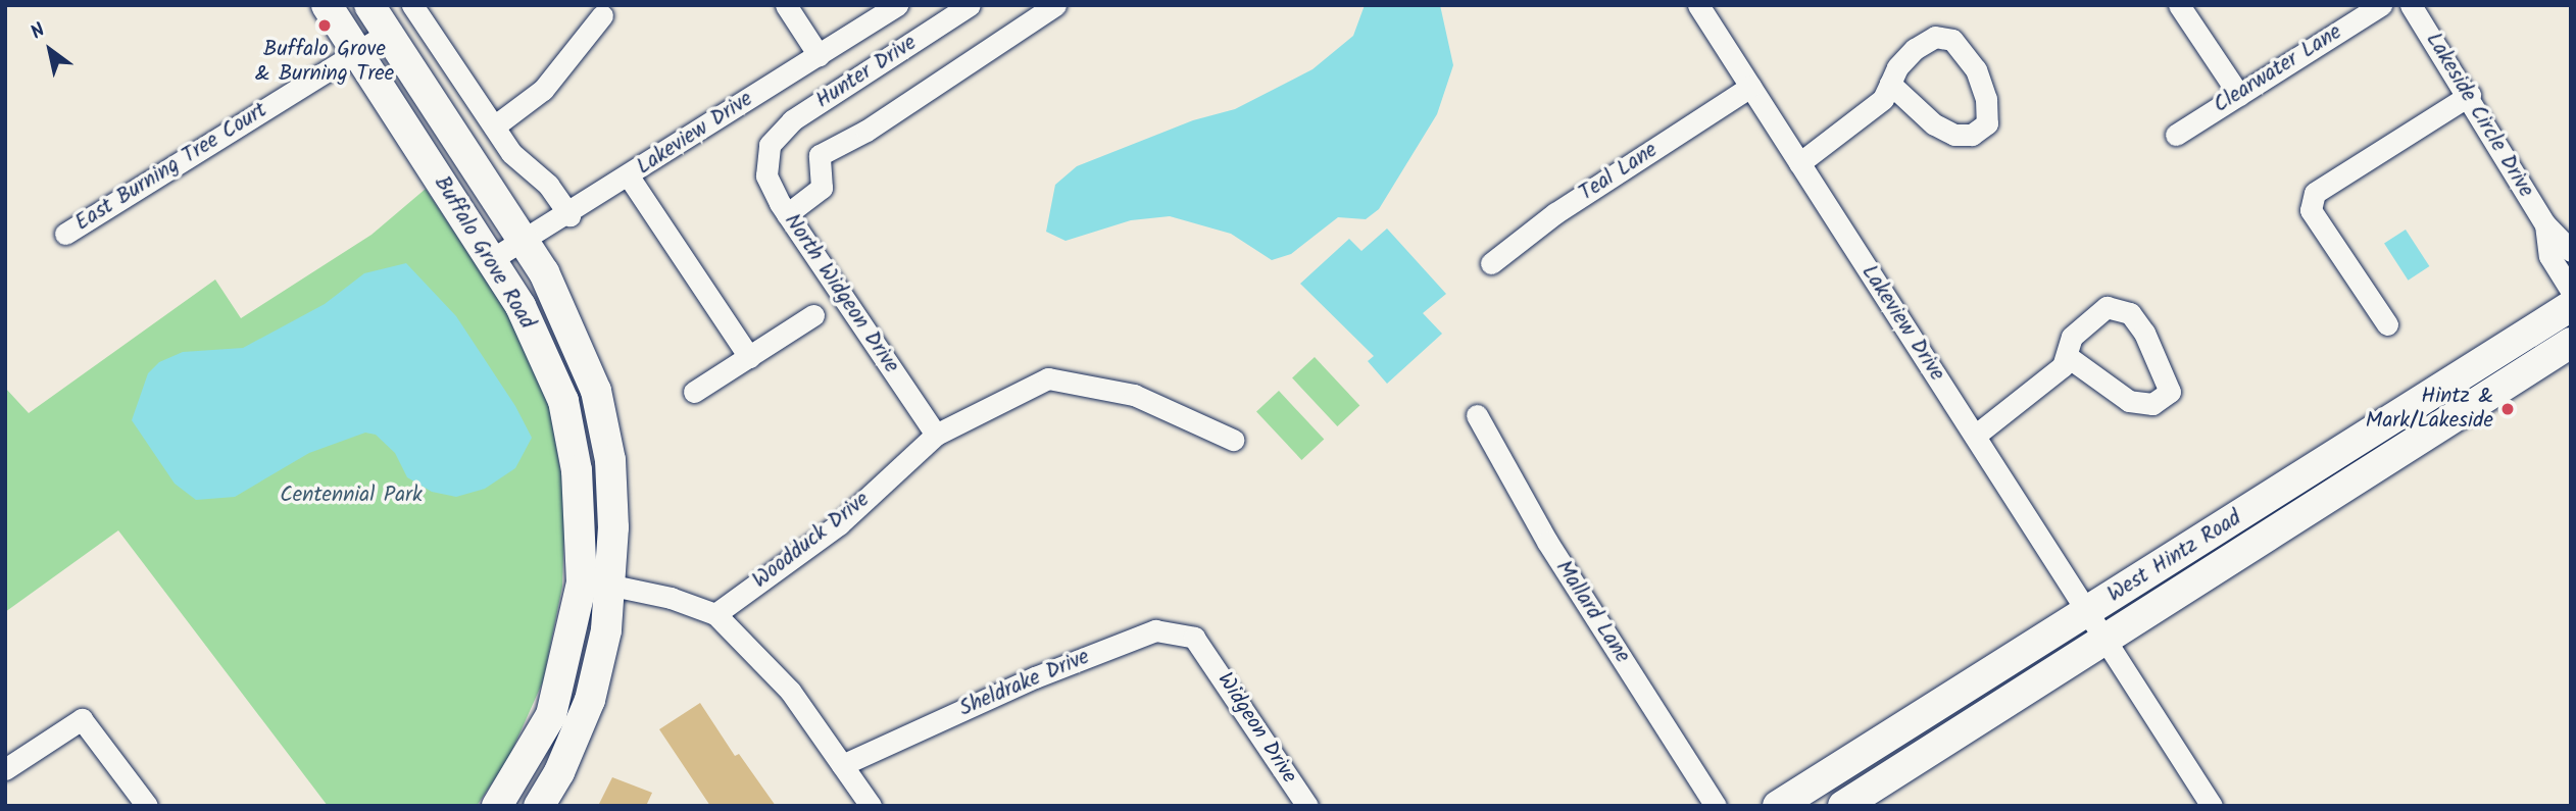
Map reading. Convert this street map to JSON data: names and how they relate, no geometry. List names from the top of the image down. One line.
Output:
{"streets":{"main road":["Buffalo Grove Road","West Hintz Road"],"street":["Clearwater Lane","Hunter Drive","Lakeside Circle Drive","Lakeview Drive","East Burning Tree Court","Teal Lane","North Widgeon Drive","Woodduck Drive","Mallard Lane","Sheldrake Drive","Widgeon Drive"]},"crossings":[["Hunter Drive","North Widgeon Drive"],["Lakeview Drive","Teal Lane"],["Lakeview Drive","Buffalo Grove Road"],["Lakeview Drive","West Hintz Road"],["East Burning Tree Court","Buffalo Grove Road"],["North Widgeon Drive","Woodduck Drive"],["Sheldrake Drive","Widgeon Drive"]],"parks":["Centennial Park"],"places":["Buffalo Grove & Burning Tree","Hintz & Mark/Lakeside"],"north":"top left"}
